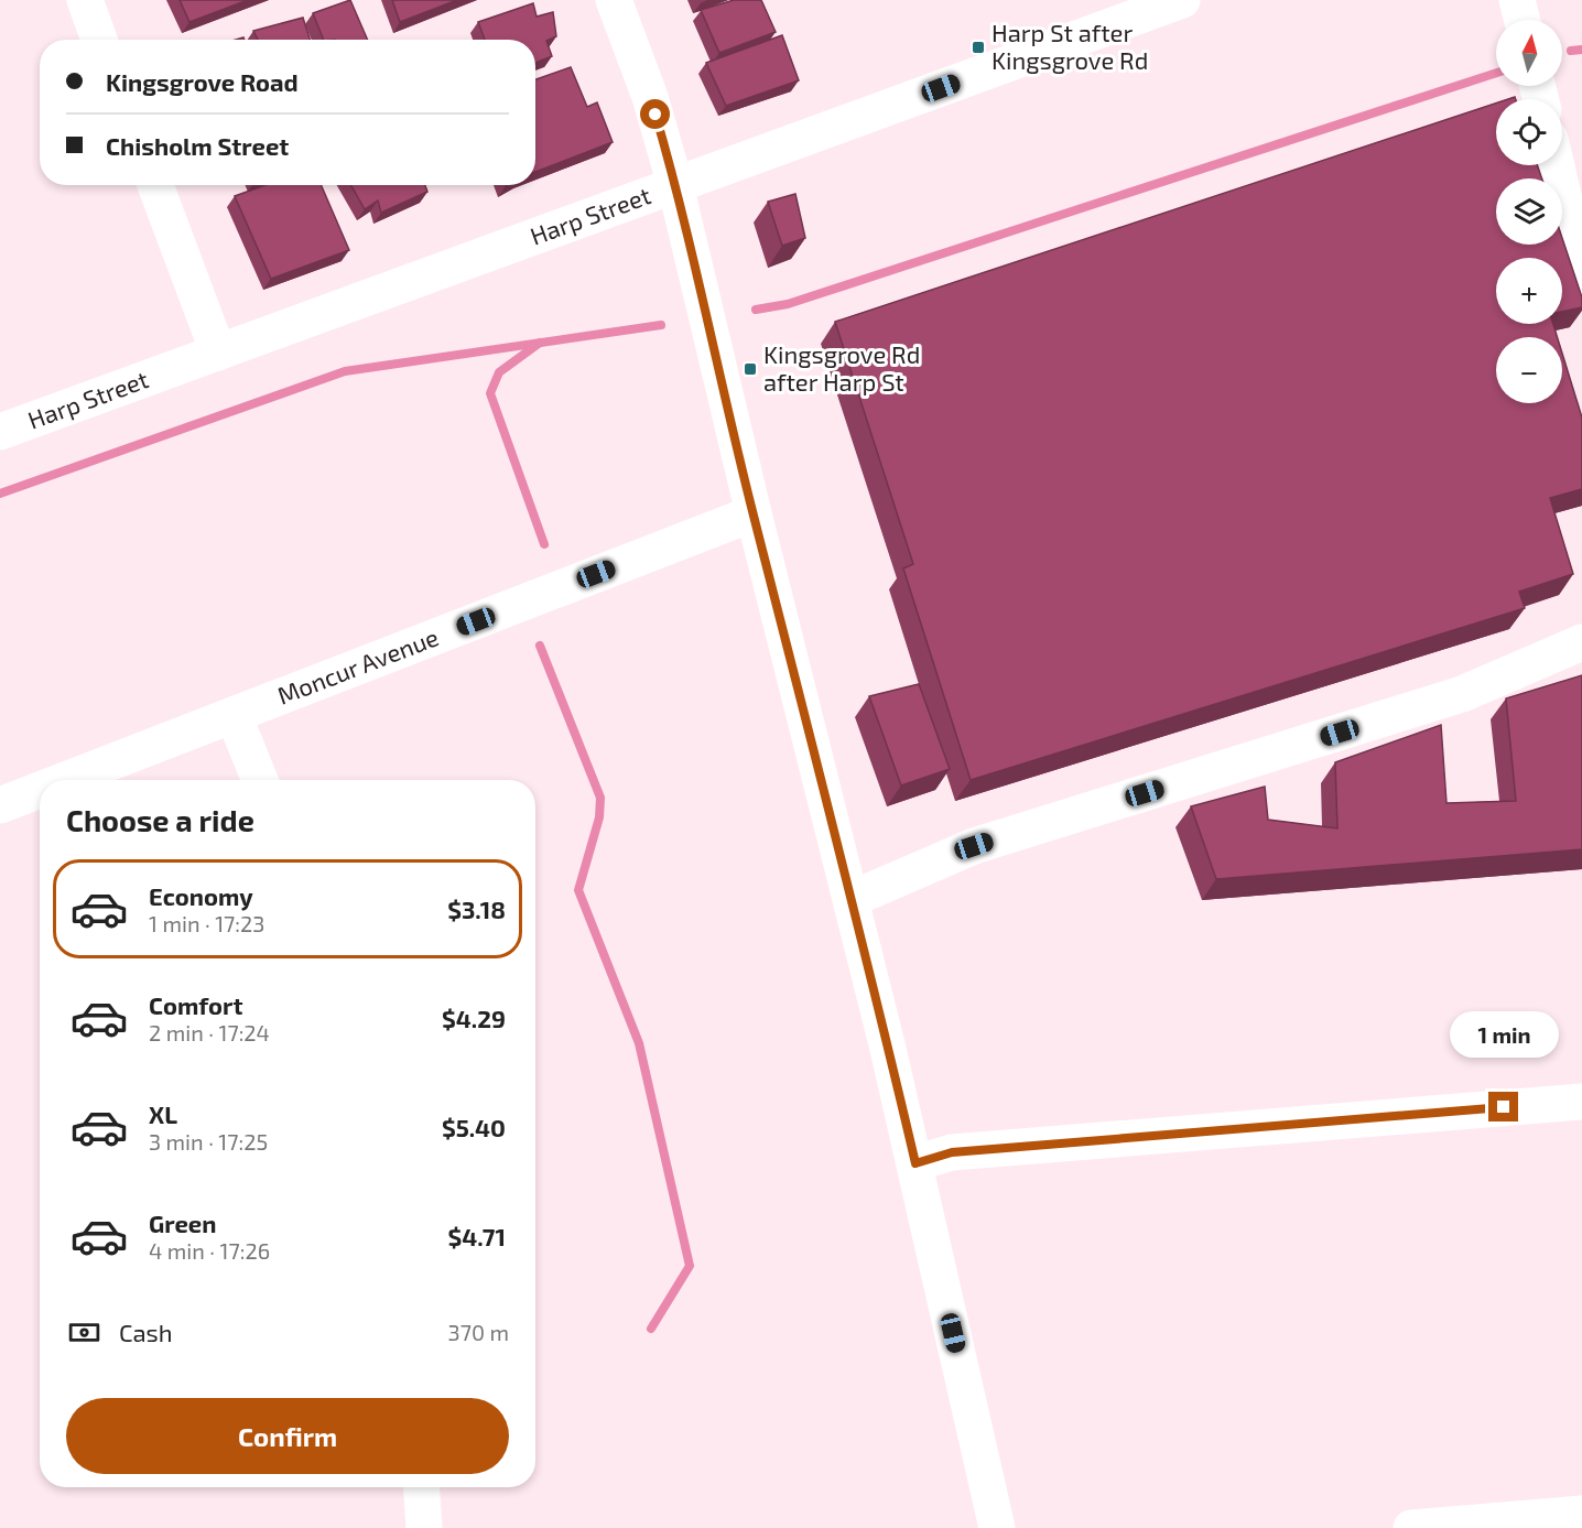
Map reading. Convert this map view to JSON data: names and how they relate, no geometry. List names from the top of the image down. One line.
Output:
{"streets":{"street":["Harp Street","Moncur Avenue"]},"places":{"transit":["Harp St after Kingsgrove Rd","Kingsgrove Rd after Harp St"]},"north":"top","page":{"map_buttons":["+","−"],"banner":["Kingsgrove Road","Chisholm Street"],"heading":"Choose a ride","list":[{"name":"Economy","note":"1 min · 17:23","value":"$3.18"},{"name":"Comfort","note":"2 min · 17:24","value":"$4.29"},{"name":"XL","note":"3 min · 17:25","value":"$5.40"},{"name":"Green","note":"4 min · 17:26","value":"$4.71"}],"bubble":"1 min","pay":["Cash","370 m"],"buttons":"Confirm"}}
